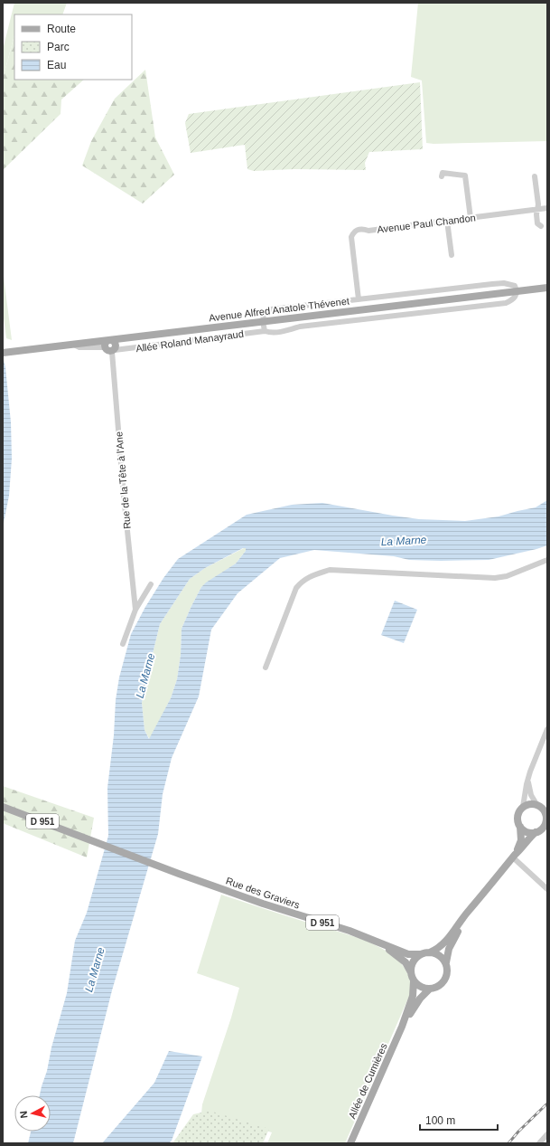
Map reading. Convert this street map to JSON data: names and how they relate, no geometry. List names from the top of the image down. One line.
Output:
{"streets":{"main road":["Avenue Alfred Anatole Thévenet","D 951","Rue des Graviers","Allée de Cumières"],"street":["Avenue Paul Chandon","Allée Roland Manayraud","Rue de la Tête à l'Ane"]},"crossings":[["Avenue Alfred Anatole Thévenet","Allée Roland Manayraud"],["Avenue Alfred Anatole Thévenet","Rue de la Tête à l'Ane"],["Allée Roland Manayraud","Rue de la Tête à l'Ane"],["Rue des Graviers","Allée de Cumières"]],"water":["La Marne"],"legend":["Route","Parc","Eau"],"scale_bar":"100 m","north":"left"}
